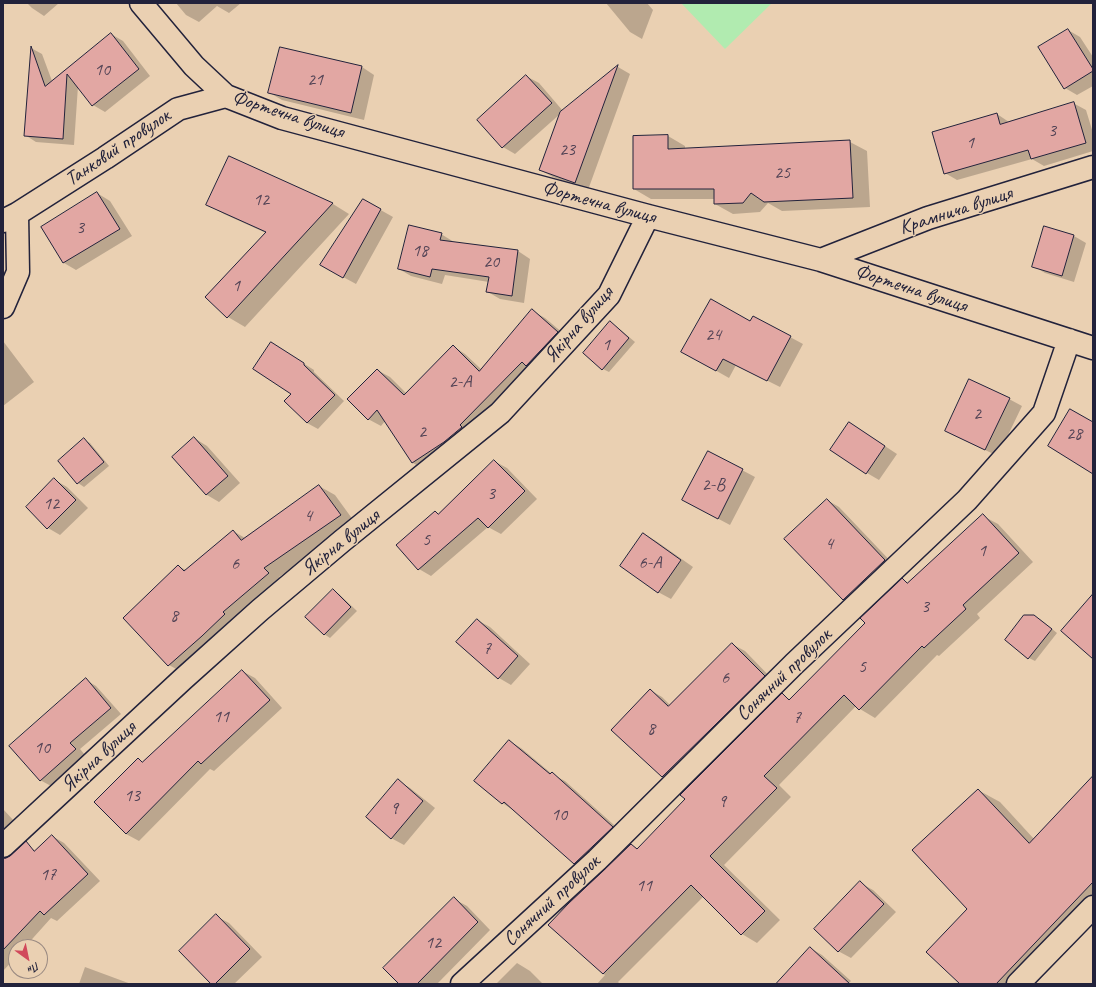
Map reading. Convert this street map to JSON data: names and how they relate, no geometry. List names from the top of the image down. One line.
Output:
{"streets":{"street":["Фортечна вулиця","Танковий провулок","Крамнича вулиця","Якірна вулиця","Сонячний провулок"]},"crossings":[["Фортечна вулиця","Танковий провулок"],["Фортечна вулиця","Крамнича вулиця"],["Фортечна вулиця","Якірна вулиця"],["Фортечна вулиця","Сонячний провулок"]],"house_numbers":["10","21","3","1","23","25","12","3","18","20","1","24","1","2-А","2","2","28","2-В","3","12","4","5","4","1","6-А","6","3","8","7","5","6","11","7","8","10","13","9","9","10","17","11","12"],"north":"bottom right"}
